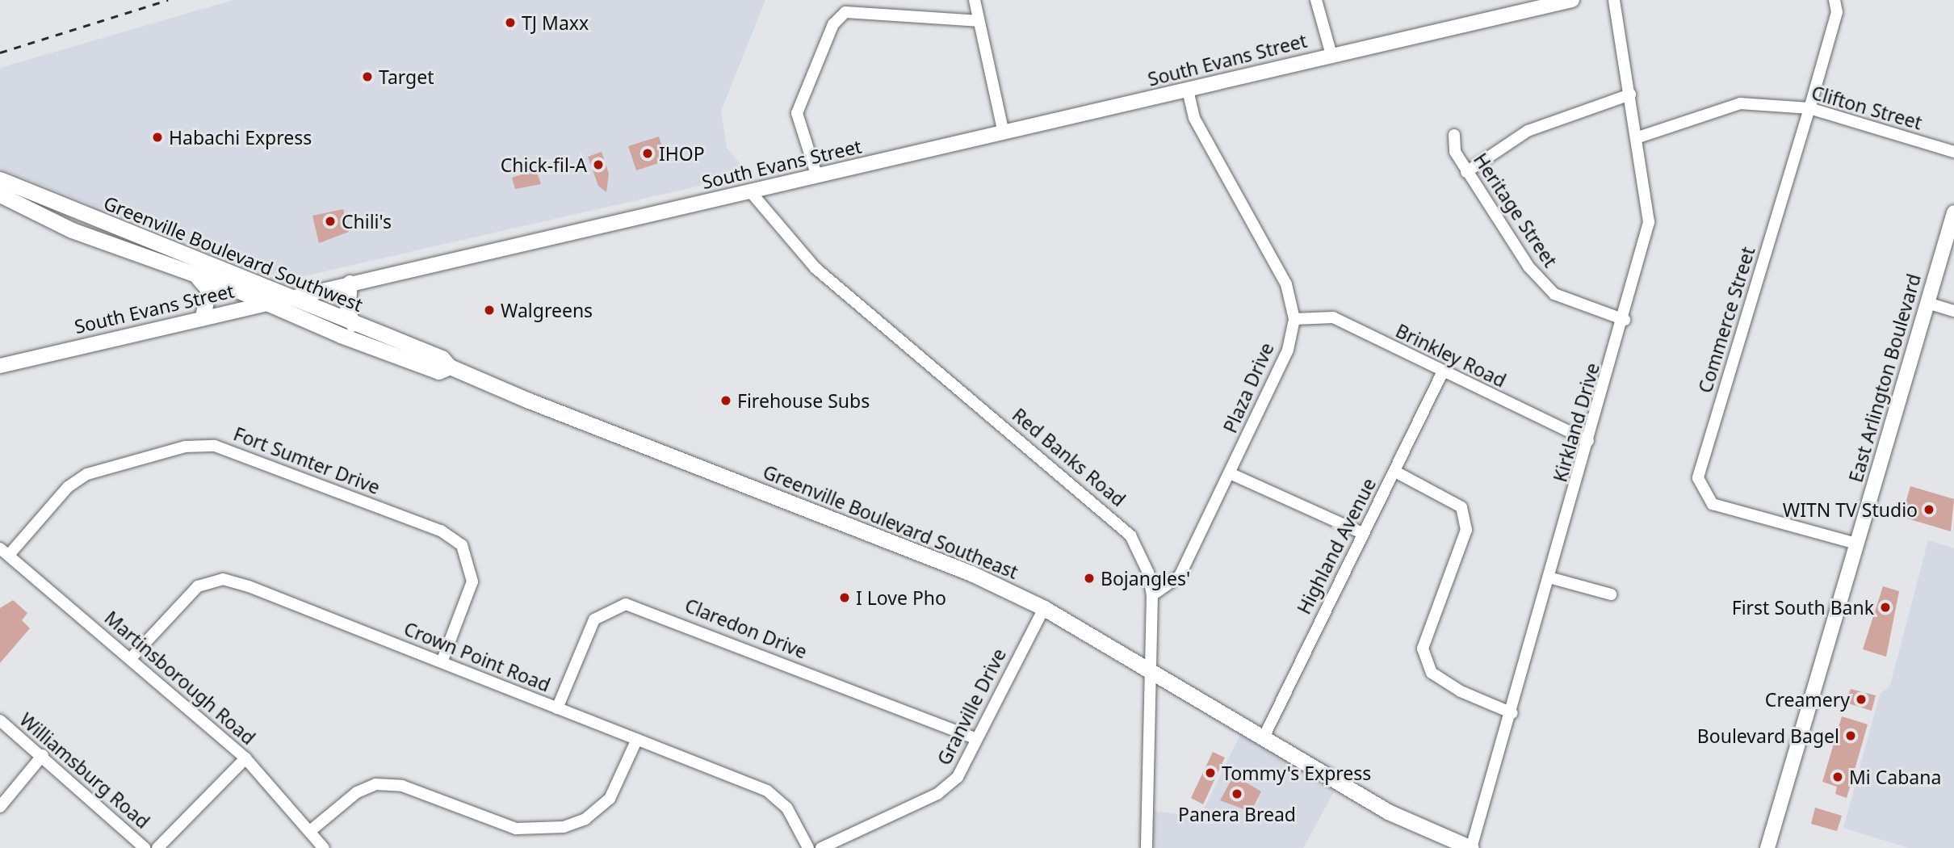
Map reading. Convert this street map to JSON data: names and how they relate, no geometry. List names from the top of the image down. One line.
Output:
{"streets":{"highway":["Greenville Boulevard Southwest","Greenville Boulevard Southeast"],"main road":["South Evans Street","East Arlington Boulevard"],"street":["Clifton Street","Heritage Street","Commerce Street","Brinkley Road","Plaza Drive","Kirkland Drive","Red Banks Road","Fort Sumter Drive","Highland Avenue","Claredon Drive","Crown Point Road","Martinsborough Road","Granville Drive","Williamsburg Road"]},"crossings":[["South Evans Street","Greenville Boulevard Southwest"],["South Evans Street","Plaza Drive"],["South Evans Street","Red Banks Road"],["South Evans Street","Greenville Boulevard Southeast"],["Clifton Street","Commerce Street"],["Clifton Street","Kirkland Drive"],["Heritage Street","Kirkland Drive"],["Greenville Boulevard Southwest","Greenville Boulevard Southeast"],["Commerce Street","East Arlington Boulevard"],["Brinkley Road","Plaza Drive"],["Brinkley Road","Kirkland Drive"],["Brinkley Road","Highland Avenue"],["Plaza Drive","Red Banks Road"],["Kirkland Drive","Greenville Boulevard Southeast"],["Red Banks Road","Greenville Boulevard Southeast"],["Fort Sumter Drive","Crown Point Road"],["Fort Sumter Drive","Martinsborough Road"],["Greenville Boulevard Southeast","Highland Avenue"],["Greenville Boulevard Southeast","Granville Drive"],["Claredon Drive","Crown Point Road"],["Claredon Drive","Granville Drive"],["Crown Point Road","Martinsborough Road"]],"places":["TJ Maxx","Target","Habachi Express","IHOP","Chick-fil-A","Chili's","Walgreens","Firehouse Subs","WITN TV Studio","Bojangles'","I Love Pho","First South Bank","Creamery","Boulevard Bagel","Tommy's Express","Mi Cabana","Panera Bread"]}
